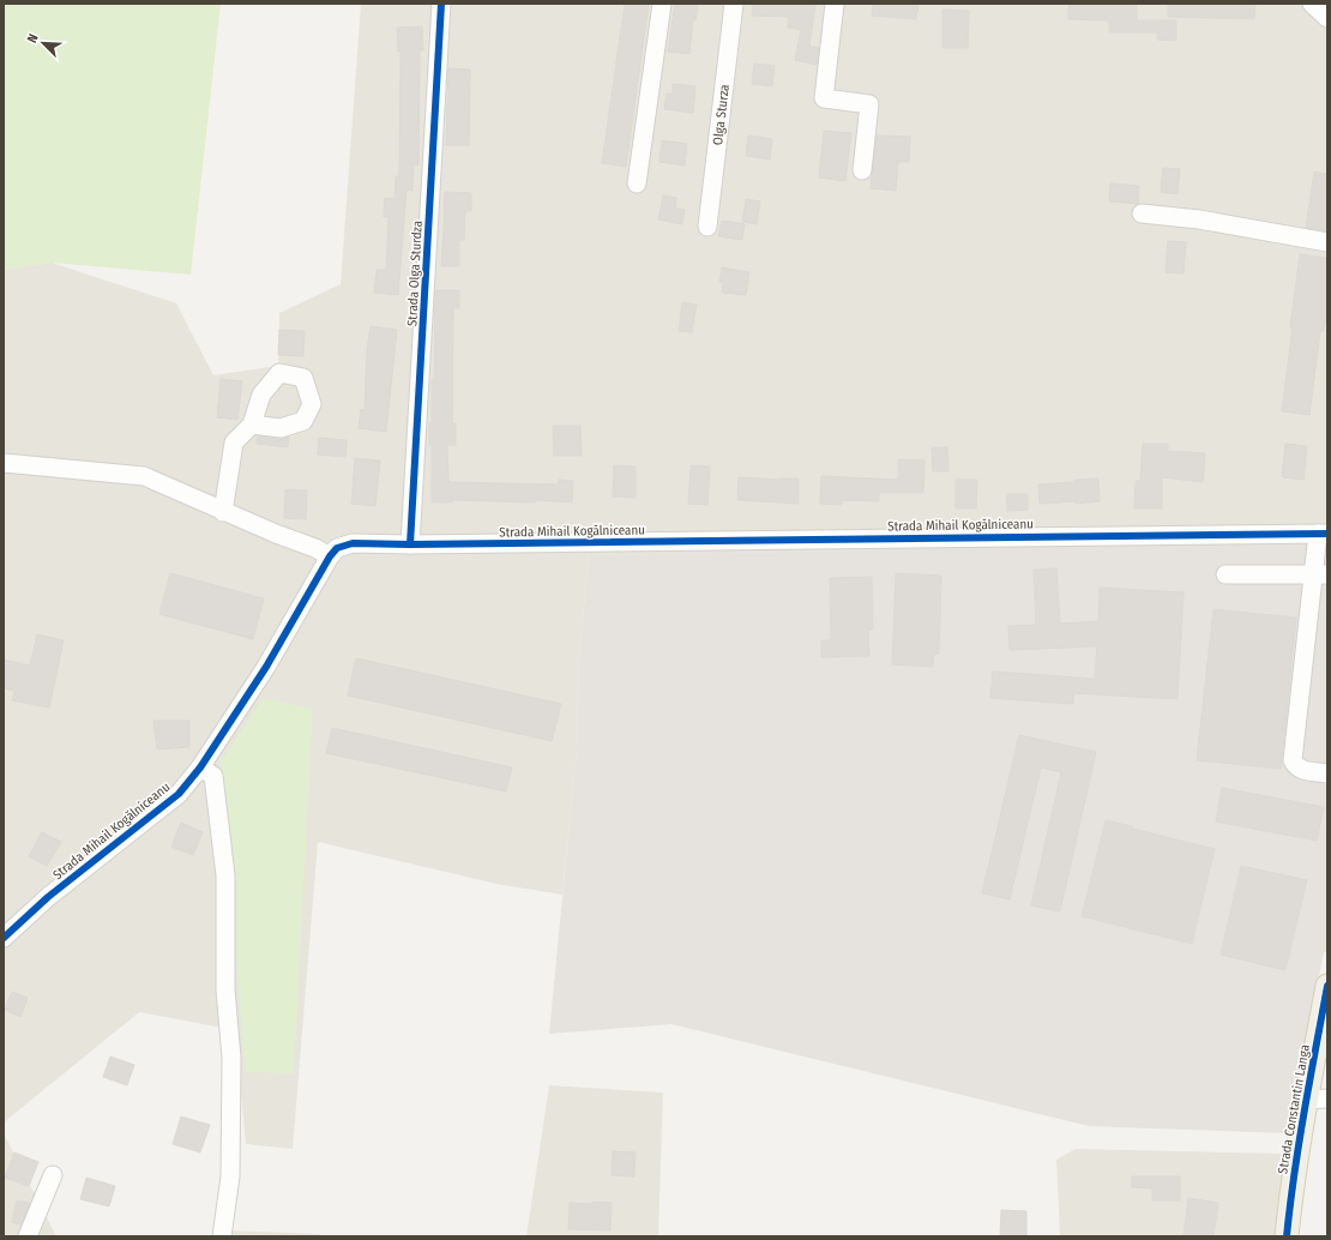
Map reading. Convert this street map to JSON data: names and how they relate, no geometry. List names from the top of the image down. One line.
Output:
{"streets":{"main road":["Strada Constantin Langa"],"street":["Olga Sturza","Strada Olga Sturdza","Strada Mihail Kogălniceanu"]},"crossings":[["Strada Olga Sturdza","Strada Mihail Kogălniceanu"]],"north":"top left"}
